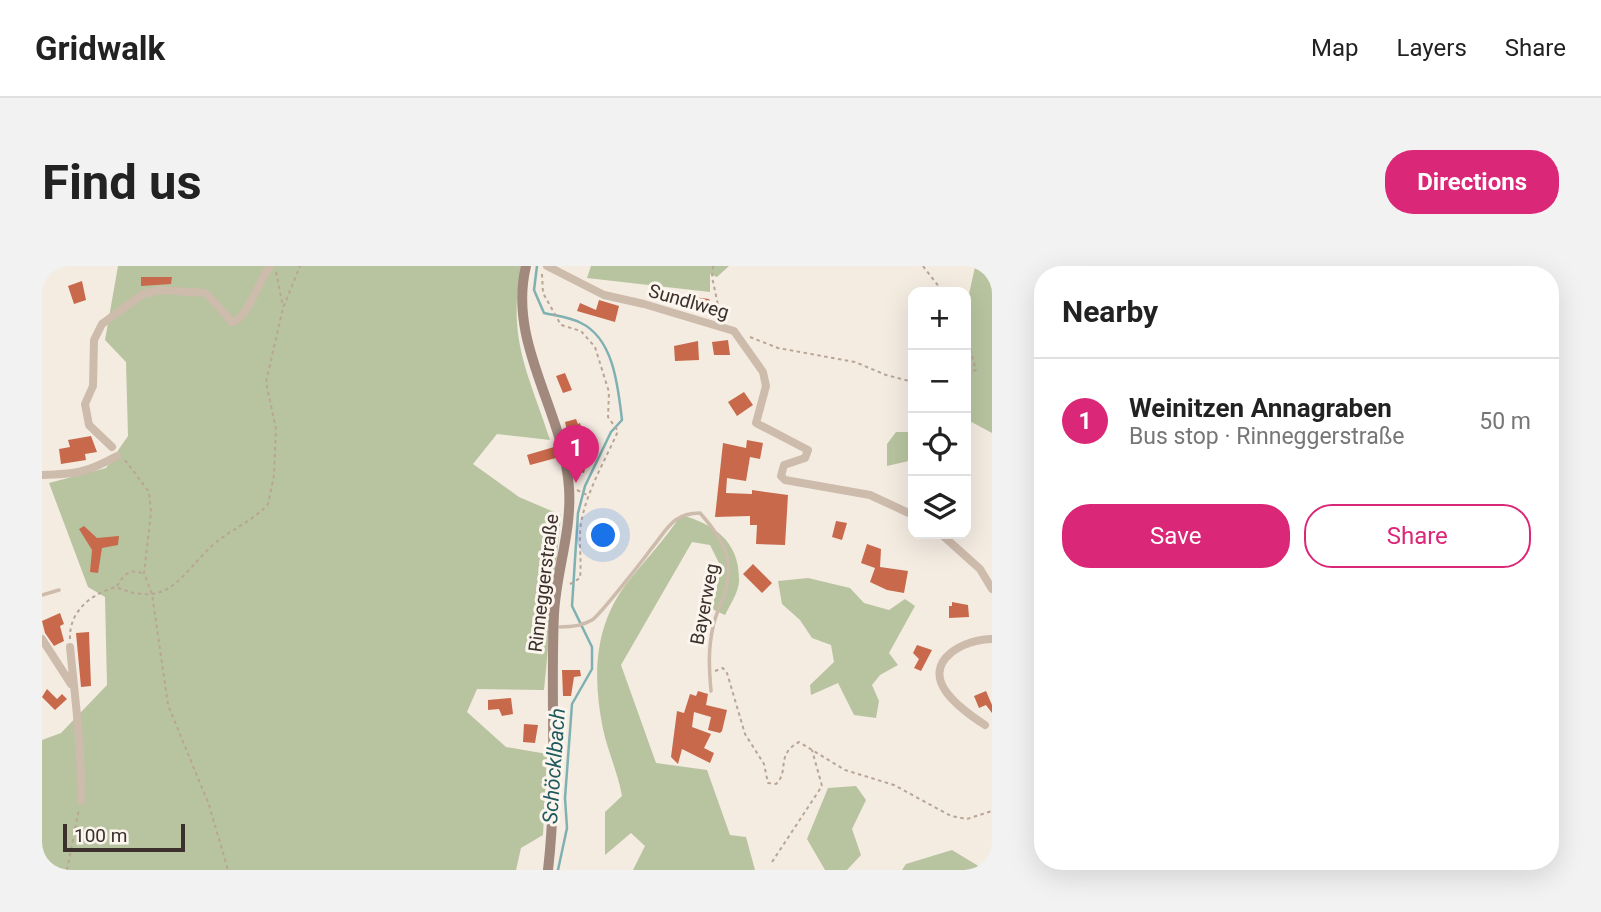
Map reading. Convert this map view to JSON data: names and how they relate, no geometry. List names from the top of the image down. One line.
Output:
{"streets":{"main road":["Rinneggerstraße"],"street":["Sundlweg"],"lane":["Bayerweg"]},"water":["Schöcklbach"],"scale_bar":"100 m","page":{"header":"Gridwalk","nav":["Map","Layers","Share"],"buttons":["Directions",["Save","Share"]],"title":"Find us","heading":"Nearby","map_buttons":["+","−"],"list":[{"mark":"1","name":"Weinitzen Annagraben","note":"Bus stop · Rinneggerstraße","value":"50 m"}],"pins":"1","scale":"100 m"}}
